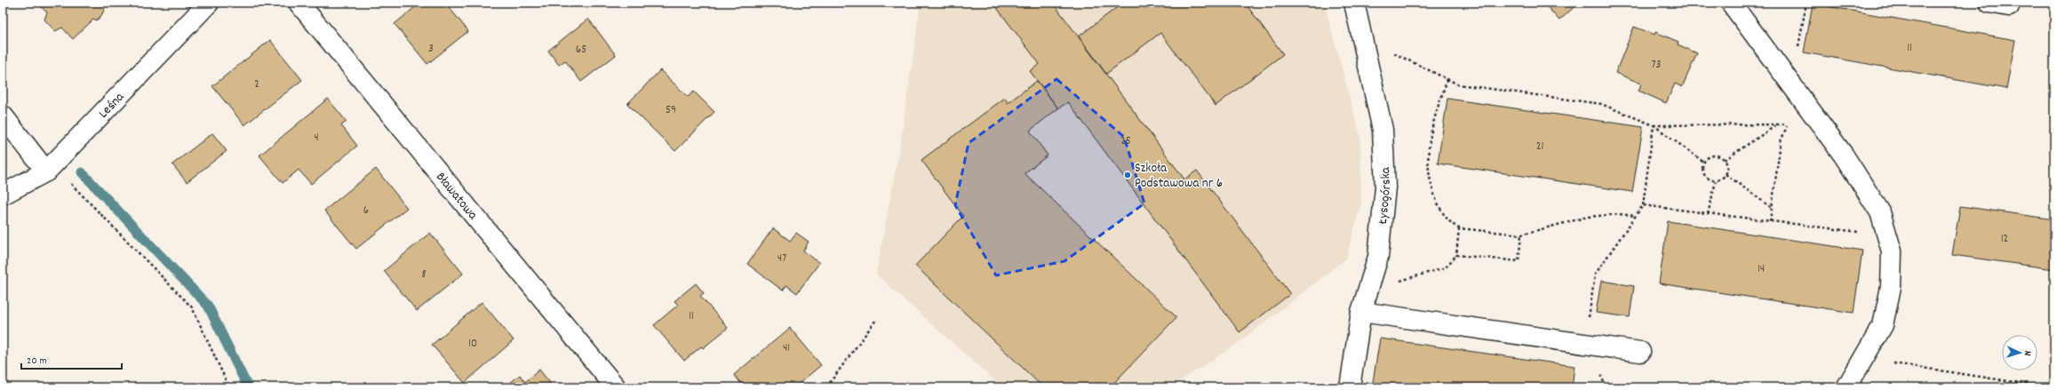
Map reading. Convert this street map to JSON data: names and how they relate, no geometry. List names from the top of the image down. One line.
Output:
{"streets":{"street":["Leśna","Bławatowa","Łysogórska"]},"places":["Szkoła Podstawowa nr 6"],"house_numbers":["11","3","65","73","2","59","4","25","21","6","12","47","14","8","11","10","41"],"scale_bar":"20 m","north":"right"}
